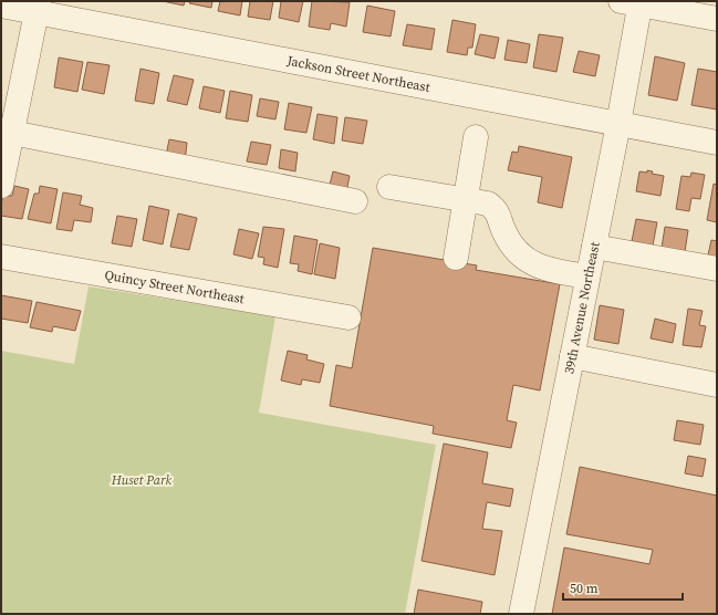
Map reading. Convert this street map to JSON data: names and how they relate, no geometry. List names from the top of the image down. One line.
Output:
{"streets":{"street":["Jackson Street Northeast","Quincy Street Northeast","39th Avenue Northeast"]},"crossings":[["Jackson Street Northeast","39th Avenue Northeast"]],"parks":["Huset Park"],"scale_bar":"50 m"}
